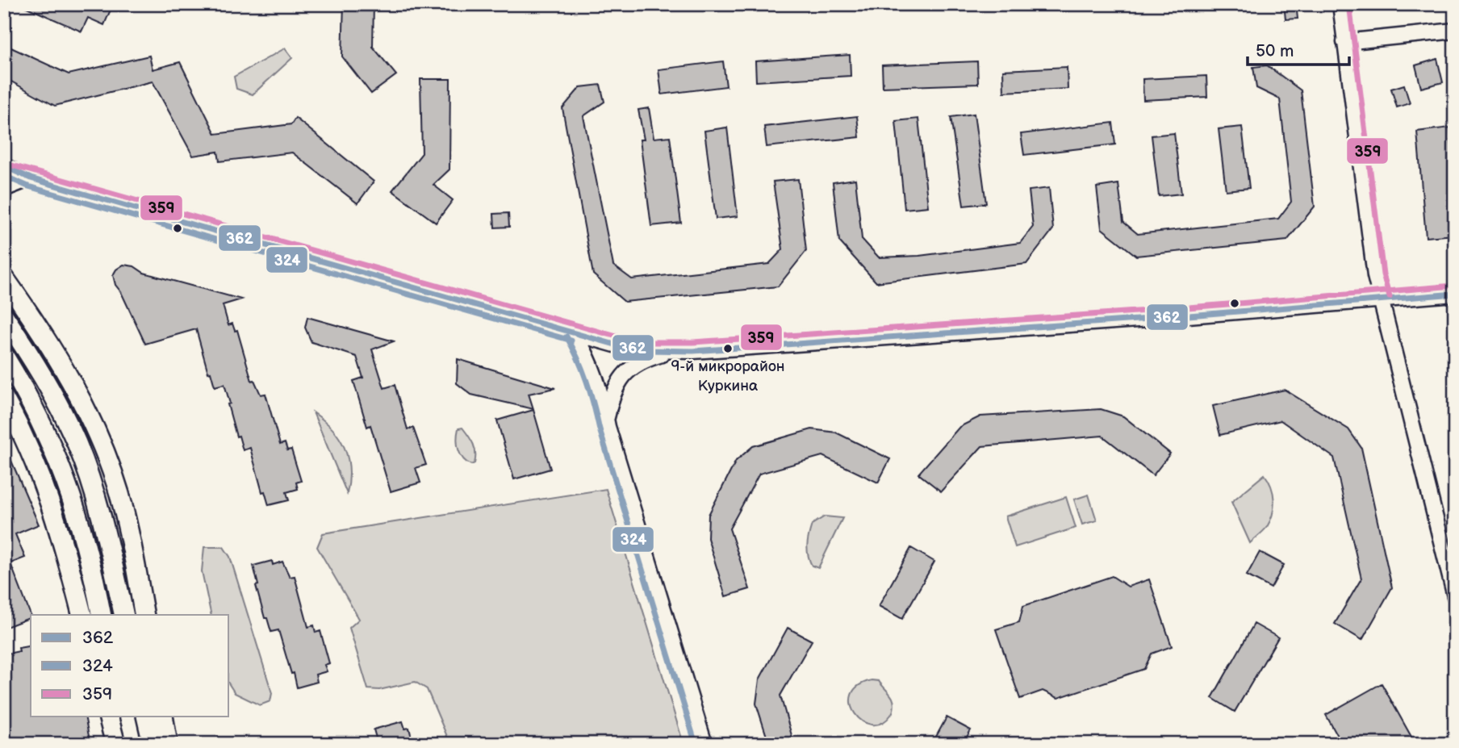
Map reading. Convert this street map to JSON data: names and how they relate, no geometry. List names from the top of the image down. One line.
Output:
{"places":["9-й микрорайон Куркина"],"lines":["transit line 359","transit line 362","transit line 324"],"legend":["362","324","359"],"scale_bar":"50 m"}
